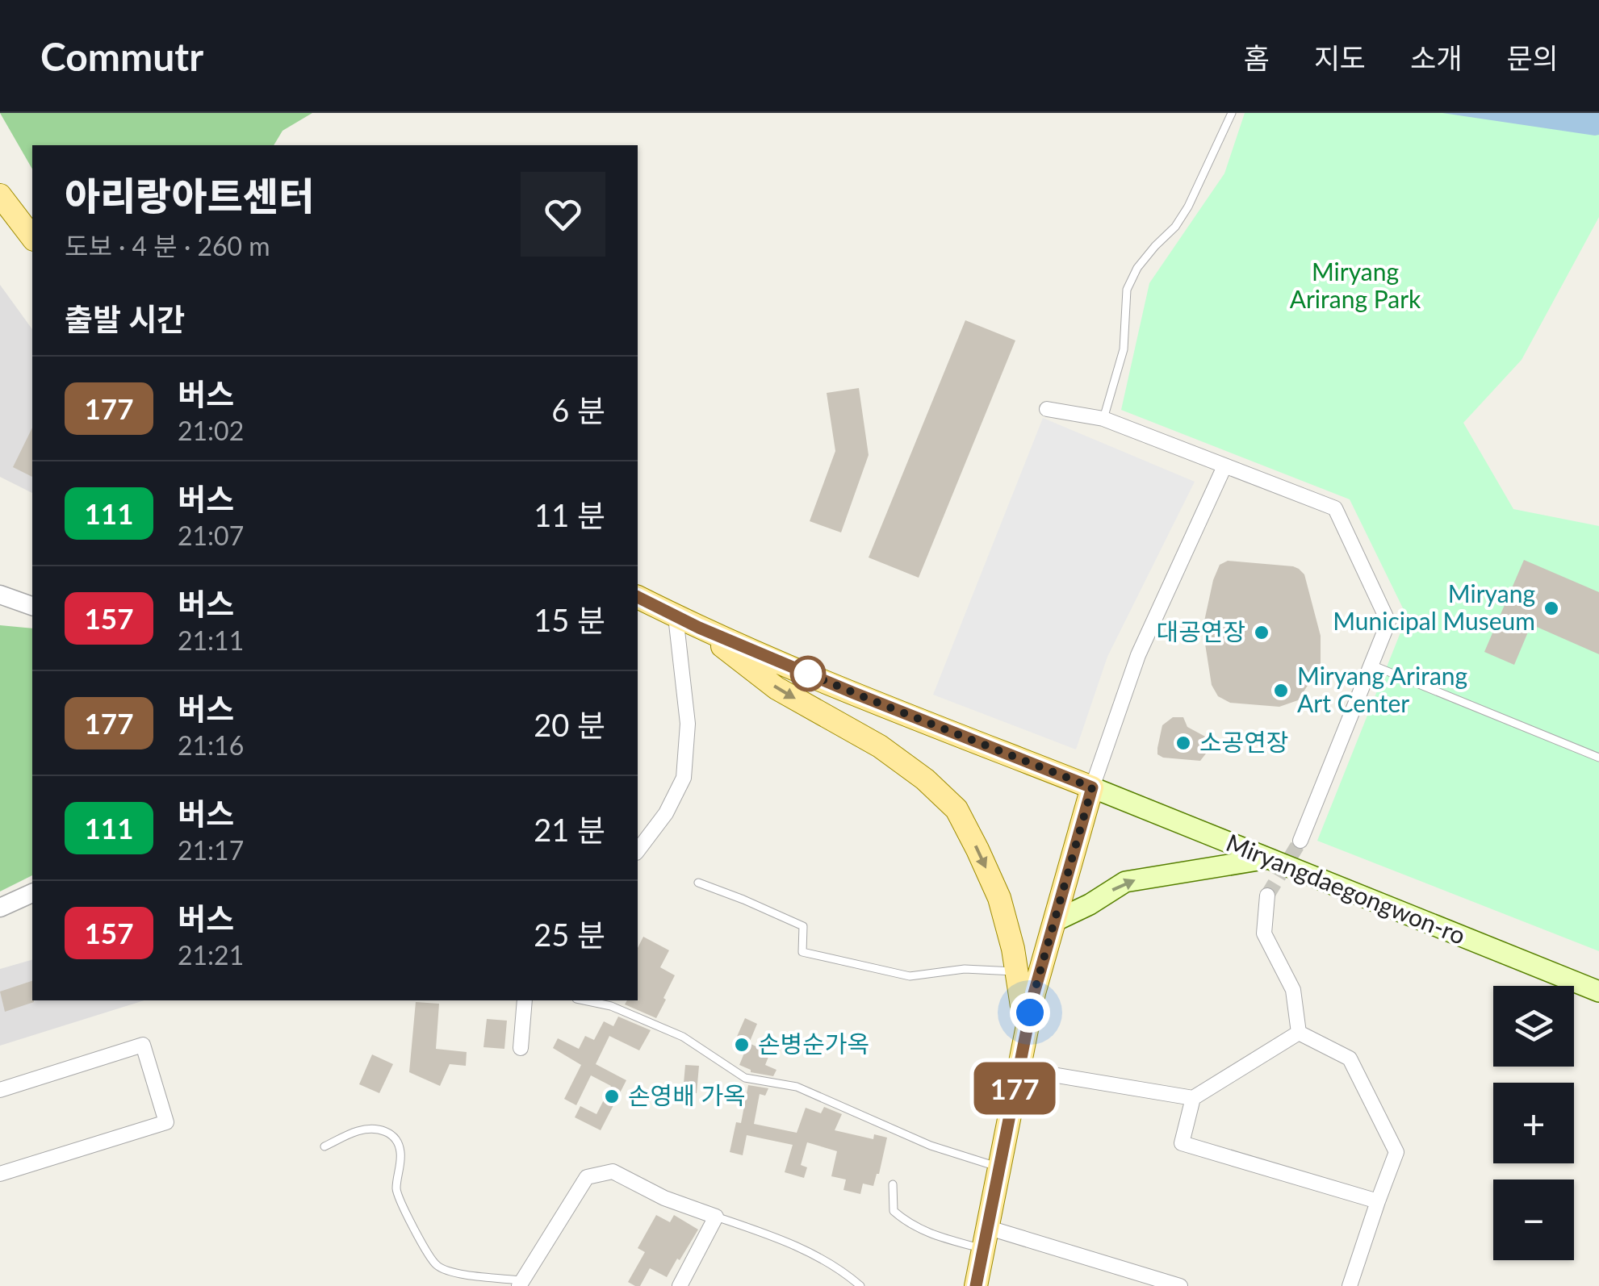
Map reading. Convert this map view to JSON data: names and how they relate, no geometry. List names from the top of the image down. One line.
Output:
{"streets":{"main road":["Miryangdaegongwon-ro"]},"parks":["Miryang Arirang Park"],"places":["Miryang Municipal Museum","대공연장","Miryang Arirang Art Center","소공연장","손병순가옥","손영배 가옥"],"lines":["bus line 177"],"page":{"header":"Commutr","nav":["홈","지도","소개","문의"],"on_map":"177","heading":[["아리랑아트센터","도보 · 4 분 · 260 m"],"출발 시간"],"list":[{"mark":"177","name":"버스","note":"21:02","value":"6 분"},{"mark":"111","name":"버스","note":"21:07","value":"11 분"},{"mark":"157","name":"버스","note":"21:11","value":"15 분"},{"mark":"177","name":"버스","note":"21:16","value":"20 분"},{"mark":"111","name":"버스","note":"21:17","value":"21 분"},{"mark":"157","name":"버스","note":"21:21","value":"25 분"}],"map_buttons":["+","−"]}}
